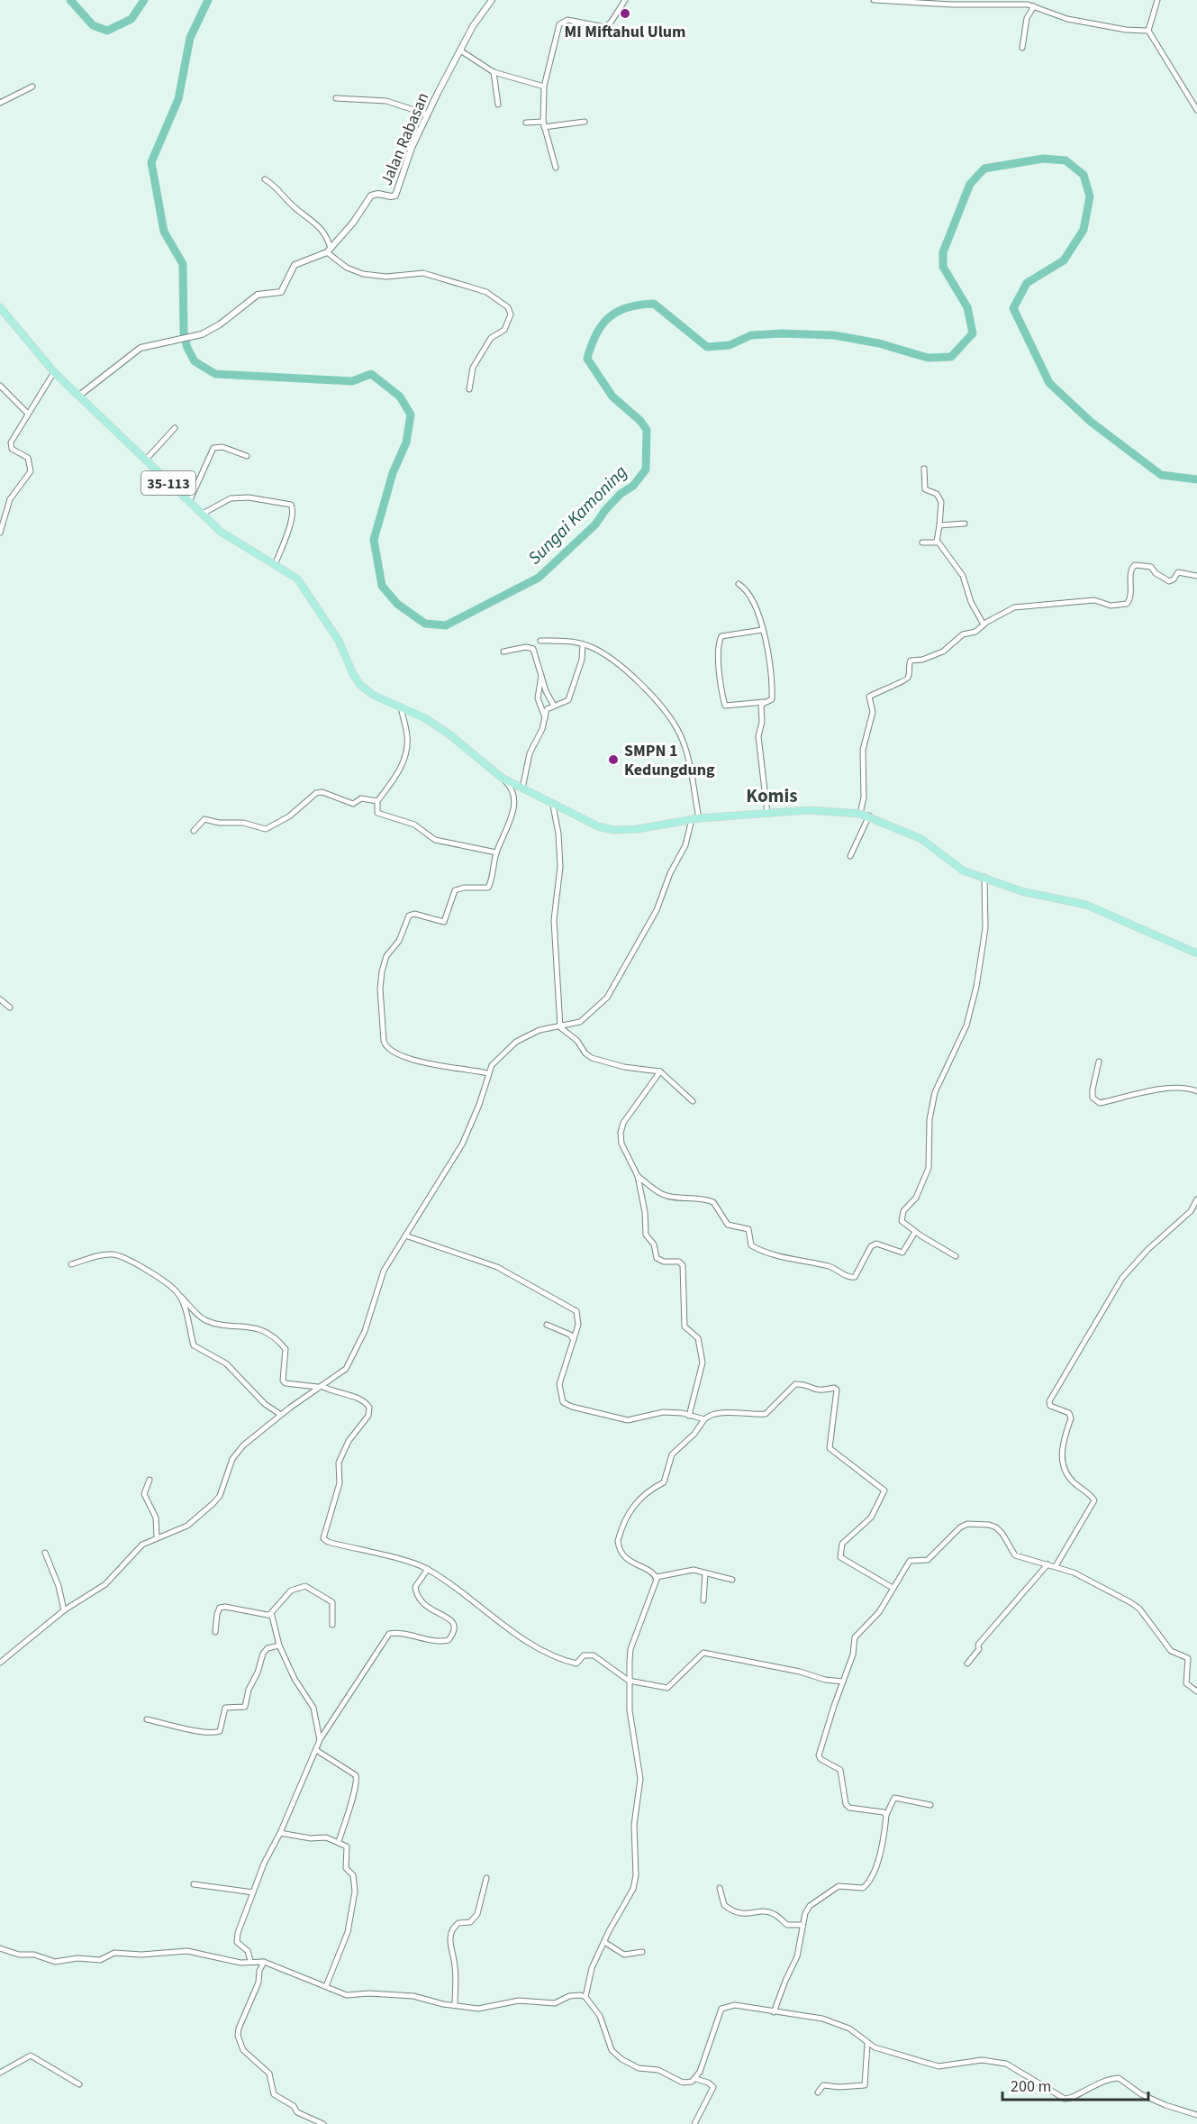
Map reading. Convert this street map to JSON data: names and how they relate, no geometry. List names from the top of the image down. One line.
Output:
{"streets":{"main road":["35-113"],"street":["Jalan Rabasan"]},"districts":["Komis"],"water":["Sungai Kamoning"],"places":["MI Miftahul Ulum","SMPN 1 Kedungdung"],"scale_bar":"200 m"}
